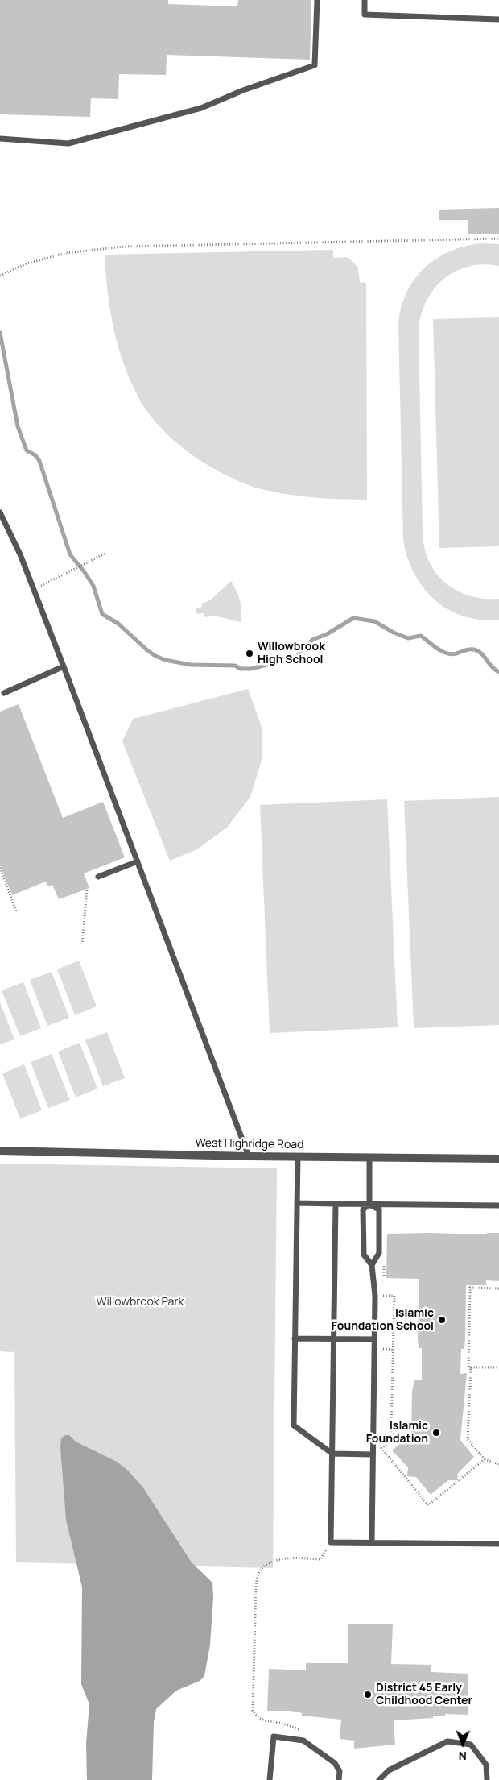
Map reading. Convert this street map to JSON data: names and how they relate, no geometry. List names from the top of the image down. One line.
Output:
{"streets":{"street":["West Highridge Road"]},"parks":["Willowbrook Park"],"places":["Willowbrook High School","Islamic Foundation School","Islamic Foundation","District 45 Early Childhood Center"],"north":"bottom"}
